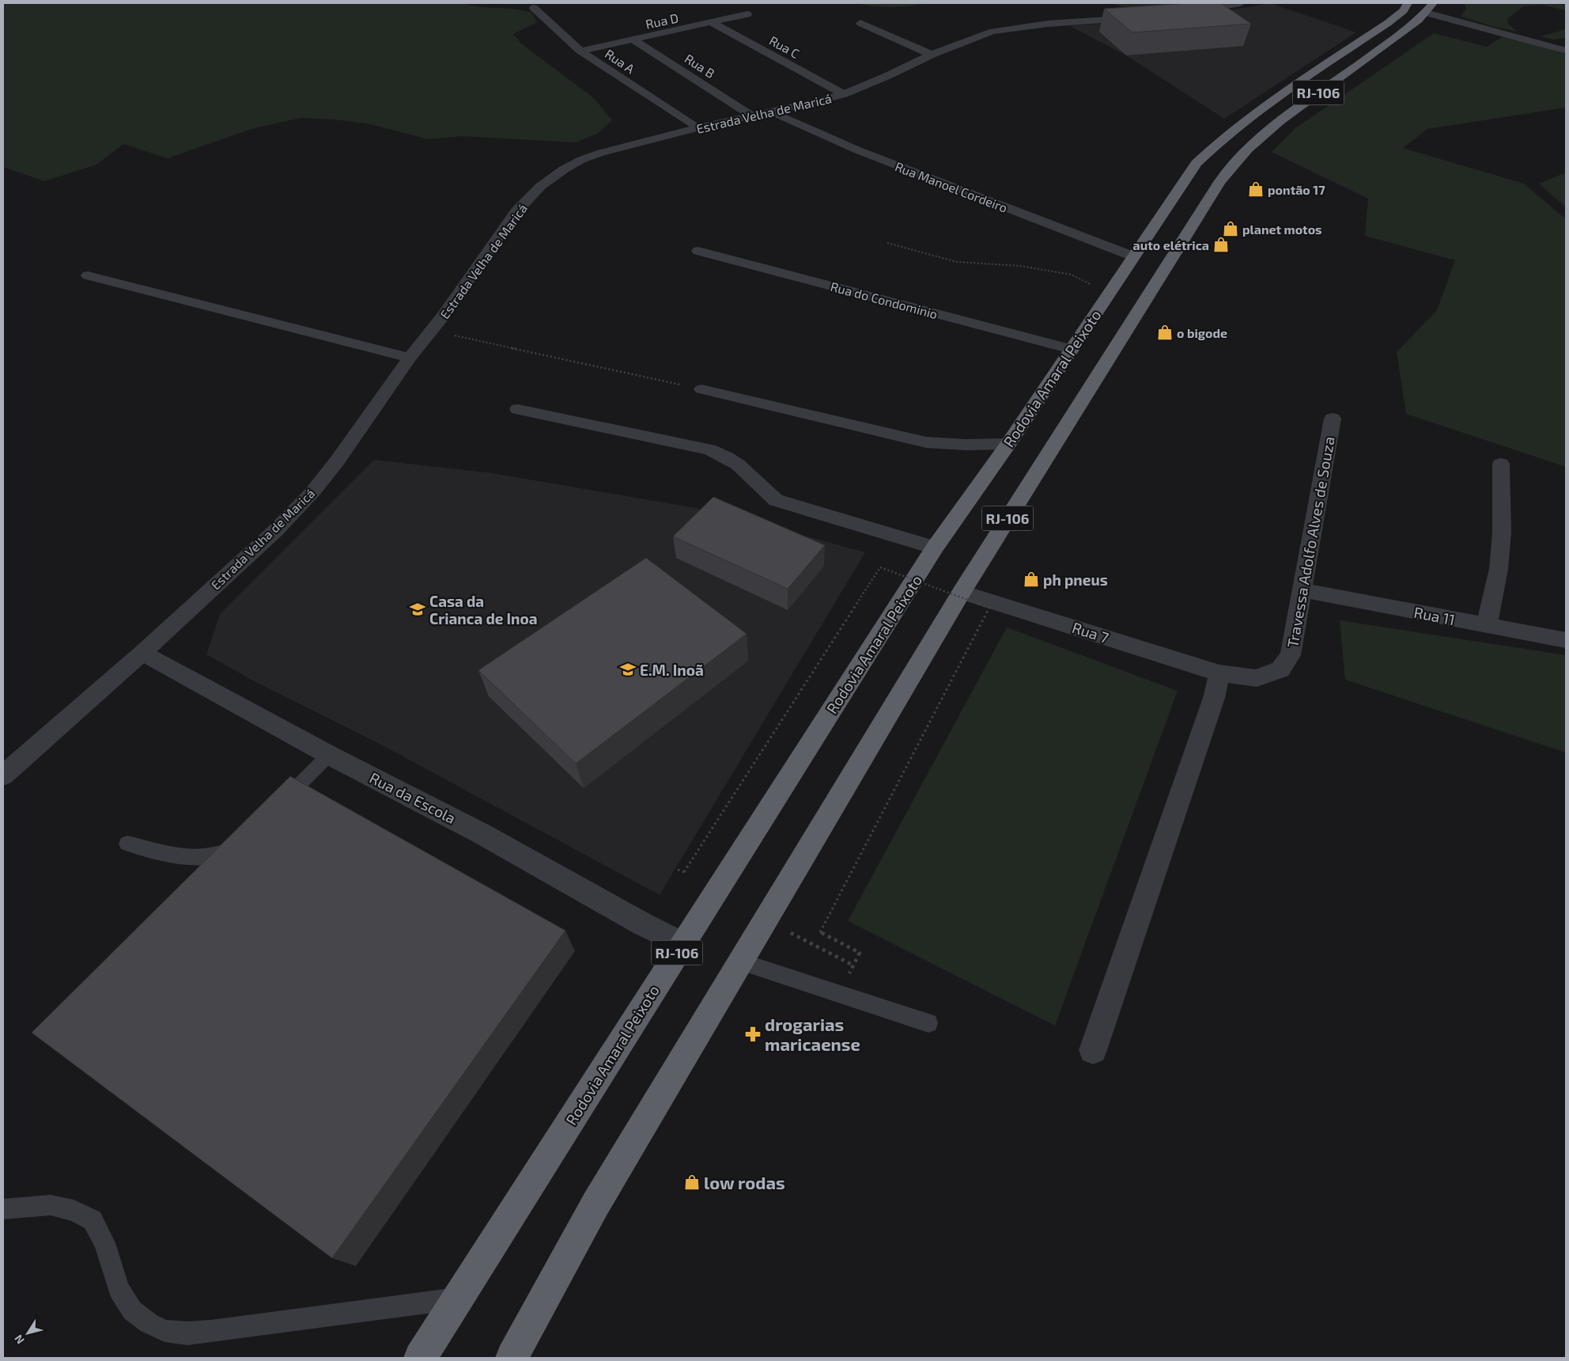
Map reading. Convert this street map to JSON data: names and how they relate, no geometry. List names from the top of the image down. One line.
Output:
{"streets":{"highway":["RJ-106","Rodovia Amaral Peixoto"],"street":["Rua D","Rua C","Rua A","Rua B","Estrada Velha de Maricá","Rua Manoel Cordeiro","Rua do Condominio","Travessa Adolfo Alves de Souza","Rua 11","Rua 7","Rua da Escola"]},"crossings":[["Rua D","Rua C"],["Rua D","Rua A"],["Rua D","Rua B"],["Rua C","Estrada Velha de Maricá"],["Rua A","Estrada Velha de Maricá"],["Rua B","Estrada Velha de Maricá"],["RJ-106","Rua 7"],["Estrada Velha de Maricá","Rua Manoel Cordeiro"],["Estrada Velha de Maricá","Rua da Escola"],["Rua Manoel Cordeiro","Rodovia Amaral Peixoto"],["Rua do Condominio","Rodovia Amaral Peixoto"],["Rodovia Amaral Peixoto","Rua da Escola"],["Travessa Adolfo Alves de Souza","Rua 11"],["Travessa Adolfo Alves de Souza","Rua 7"]],"places":{"shop":["pontão 17","planet motos","auto elétrica","o bigode","ph pneus","low rodas"],"school or university":["Casa da Crianca de Inoa","E.M. Inoã"],"pharmacy":["drogarias maricaense"]},"north":"bottom left"}
